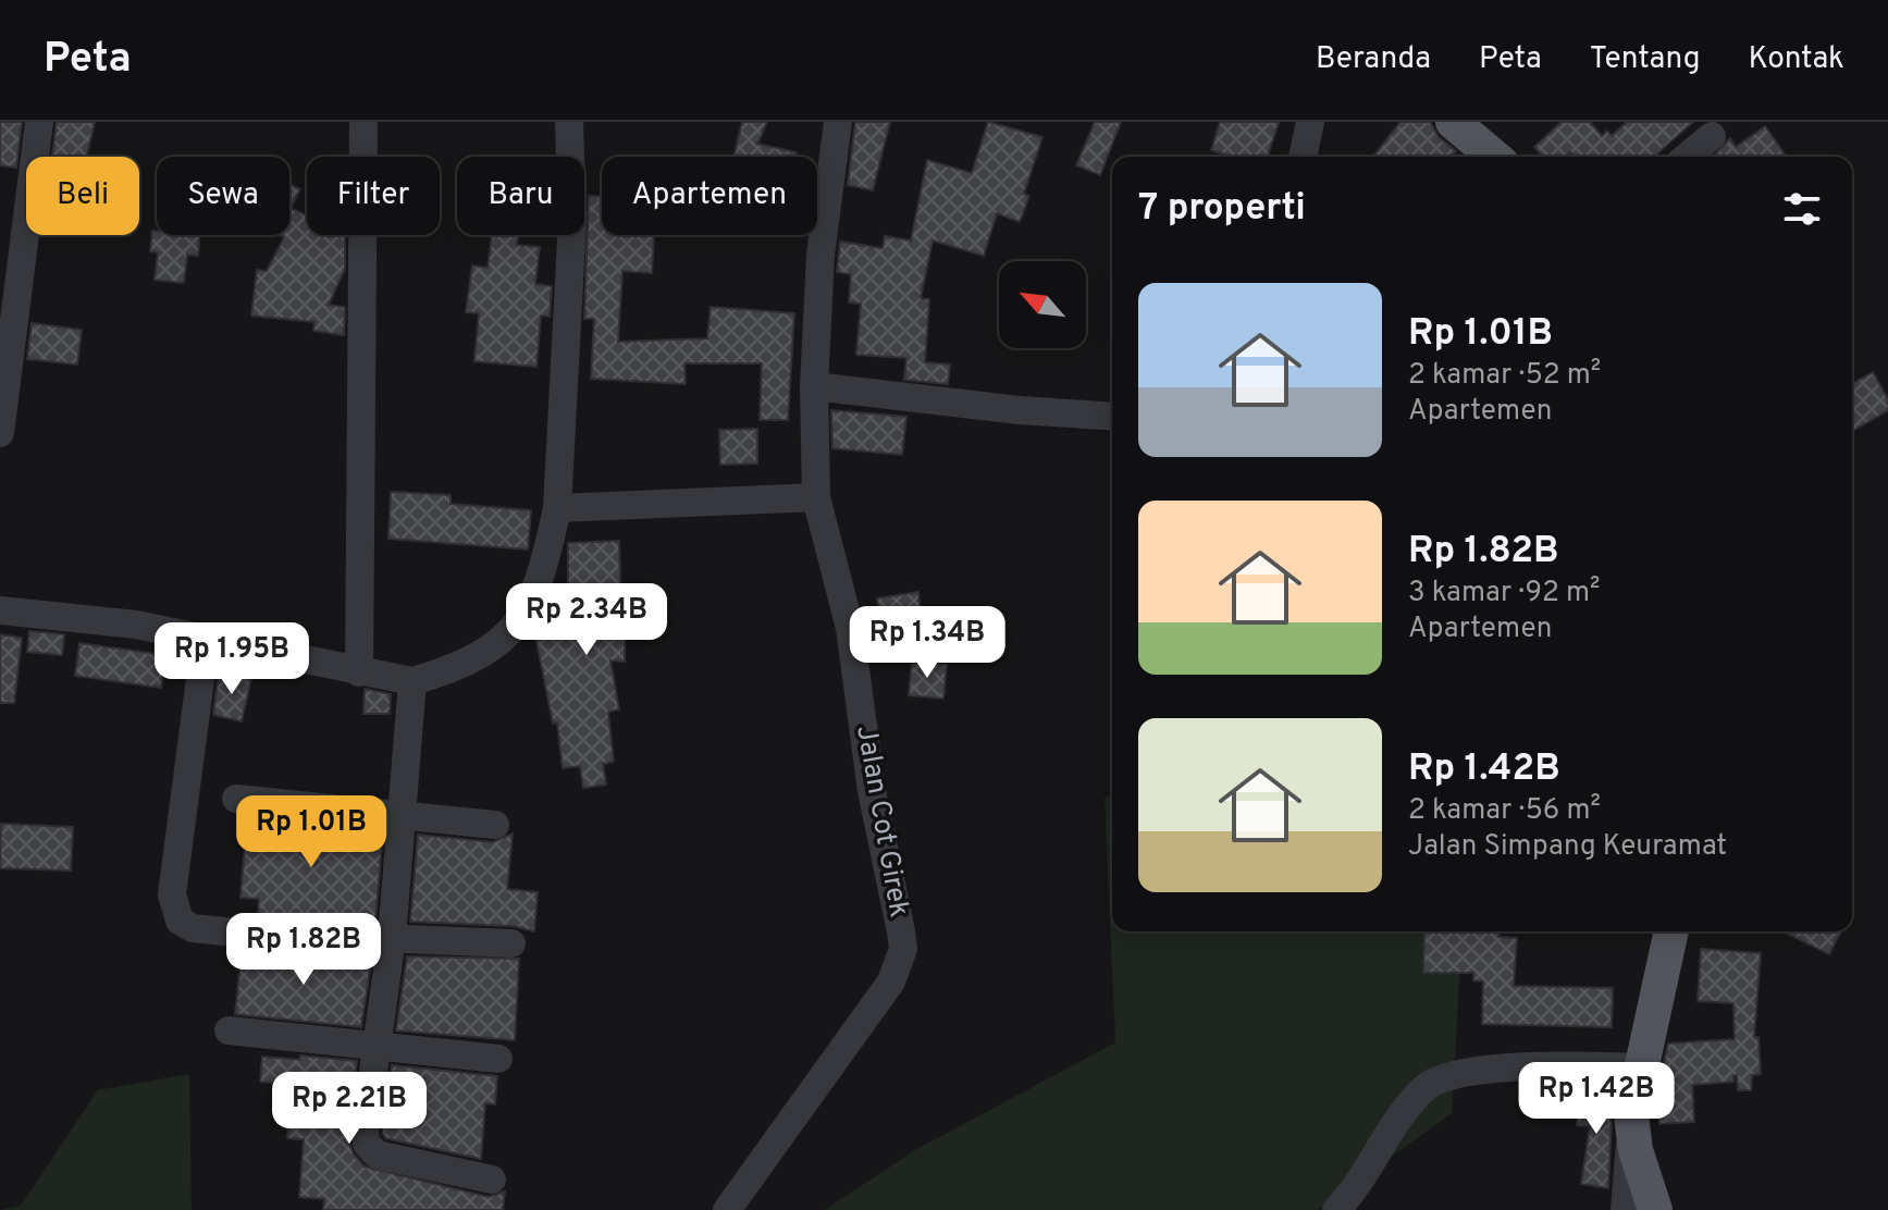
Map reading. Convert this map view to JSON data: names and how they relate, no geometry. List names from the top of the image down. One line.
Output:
{"streets":{"street":["Jalan Cot Girek"]},"north":"top left","page":{"header":"Peta","nav":["Beranda","Peta","Tentang","Kontak"],"chip":["Beli","Sewa","Filter","Baru","Apartemen"],"heading":"7 properti","list":[{"name":"Rp 1.01B","note":"2 kamar · 52 m² · Apartemen"},{"name":"Rp 1.82B","note":"3 kamar · 92 m² · Apartemen"},{"name":"Rp 1.42B","note":"2 kamar · 56 m² · Jalan Simpang Keuramat"}],"price":["Rp 2.34B","Rp 1.34B","Rp 1.95B","Rp 1.01B","Rp 1.82B","Rp 1.42B","Rp 2.21B"]}}
